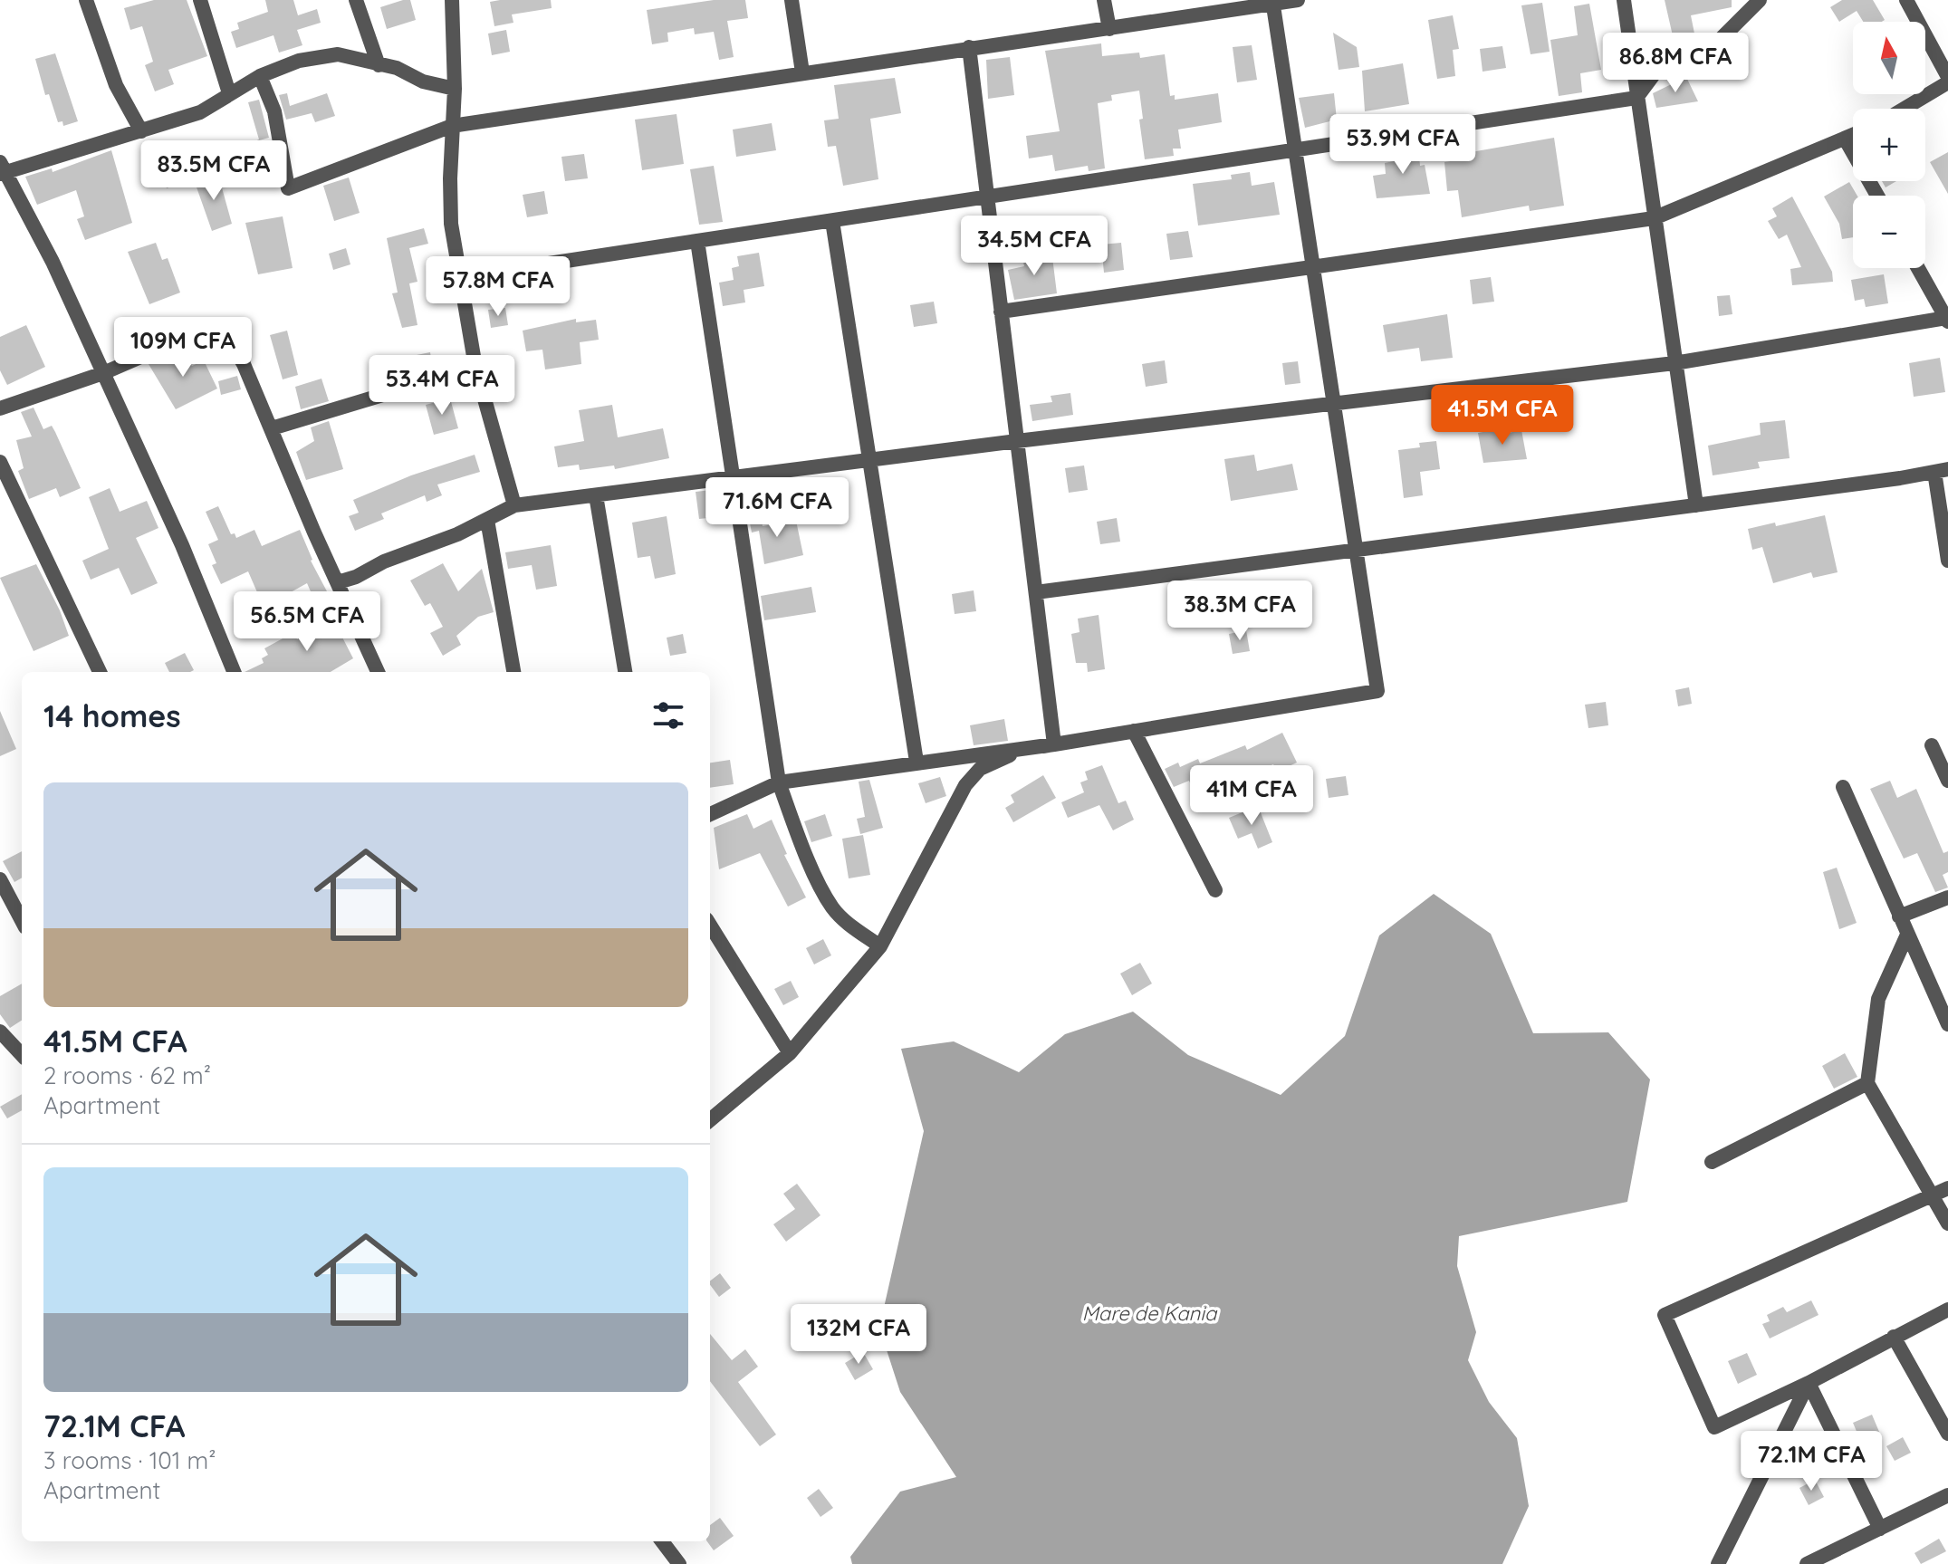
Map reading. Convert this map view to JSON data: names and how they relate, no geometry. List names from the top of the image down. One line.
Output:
{"water":["Mare de Kania"],"north":"top","page":{"map_buttons":["+","−"],"price":["86.8M CFA","53.9M CFA","83.5M CFA","34.5M CFA","57.8M CFA","109M CFA","53.4M CFA","41.5M CFA","71.6M CFA","38.3M CFA","56.5M CFA","41M CFA","132M CFA","72.1M CFA"],"heading":"14 homes","list":[{"name":"41.5M CFA","note":"2 rooms · 62 m² · Apartment"},{"name":"72.1M CFA","note":"3 rooms · 101 m² · Apartment"}]}}
